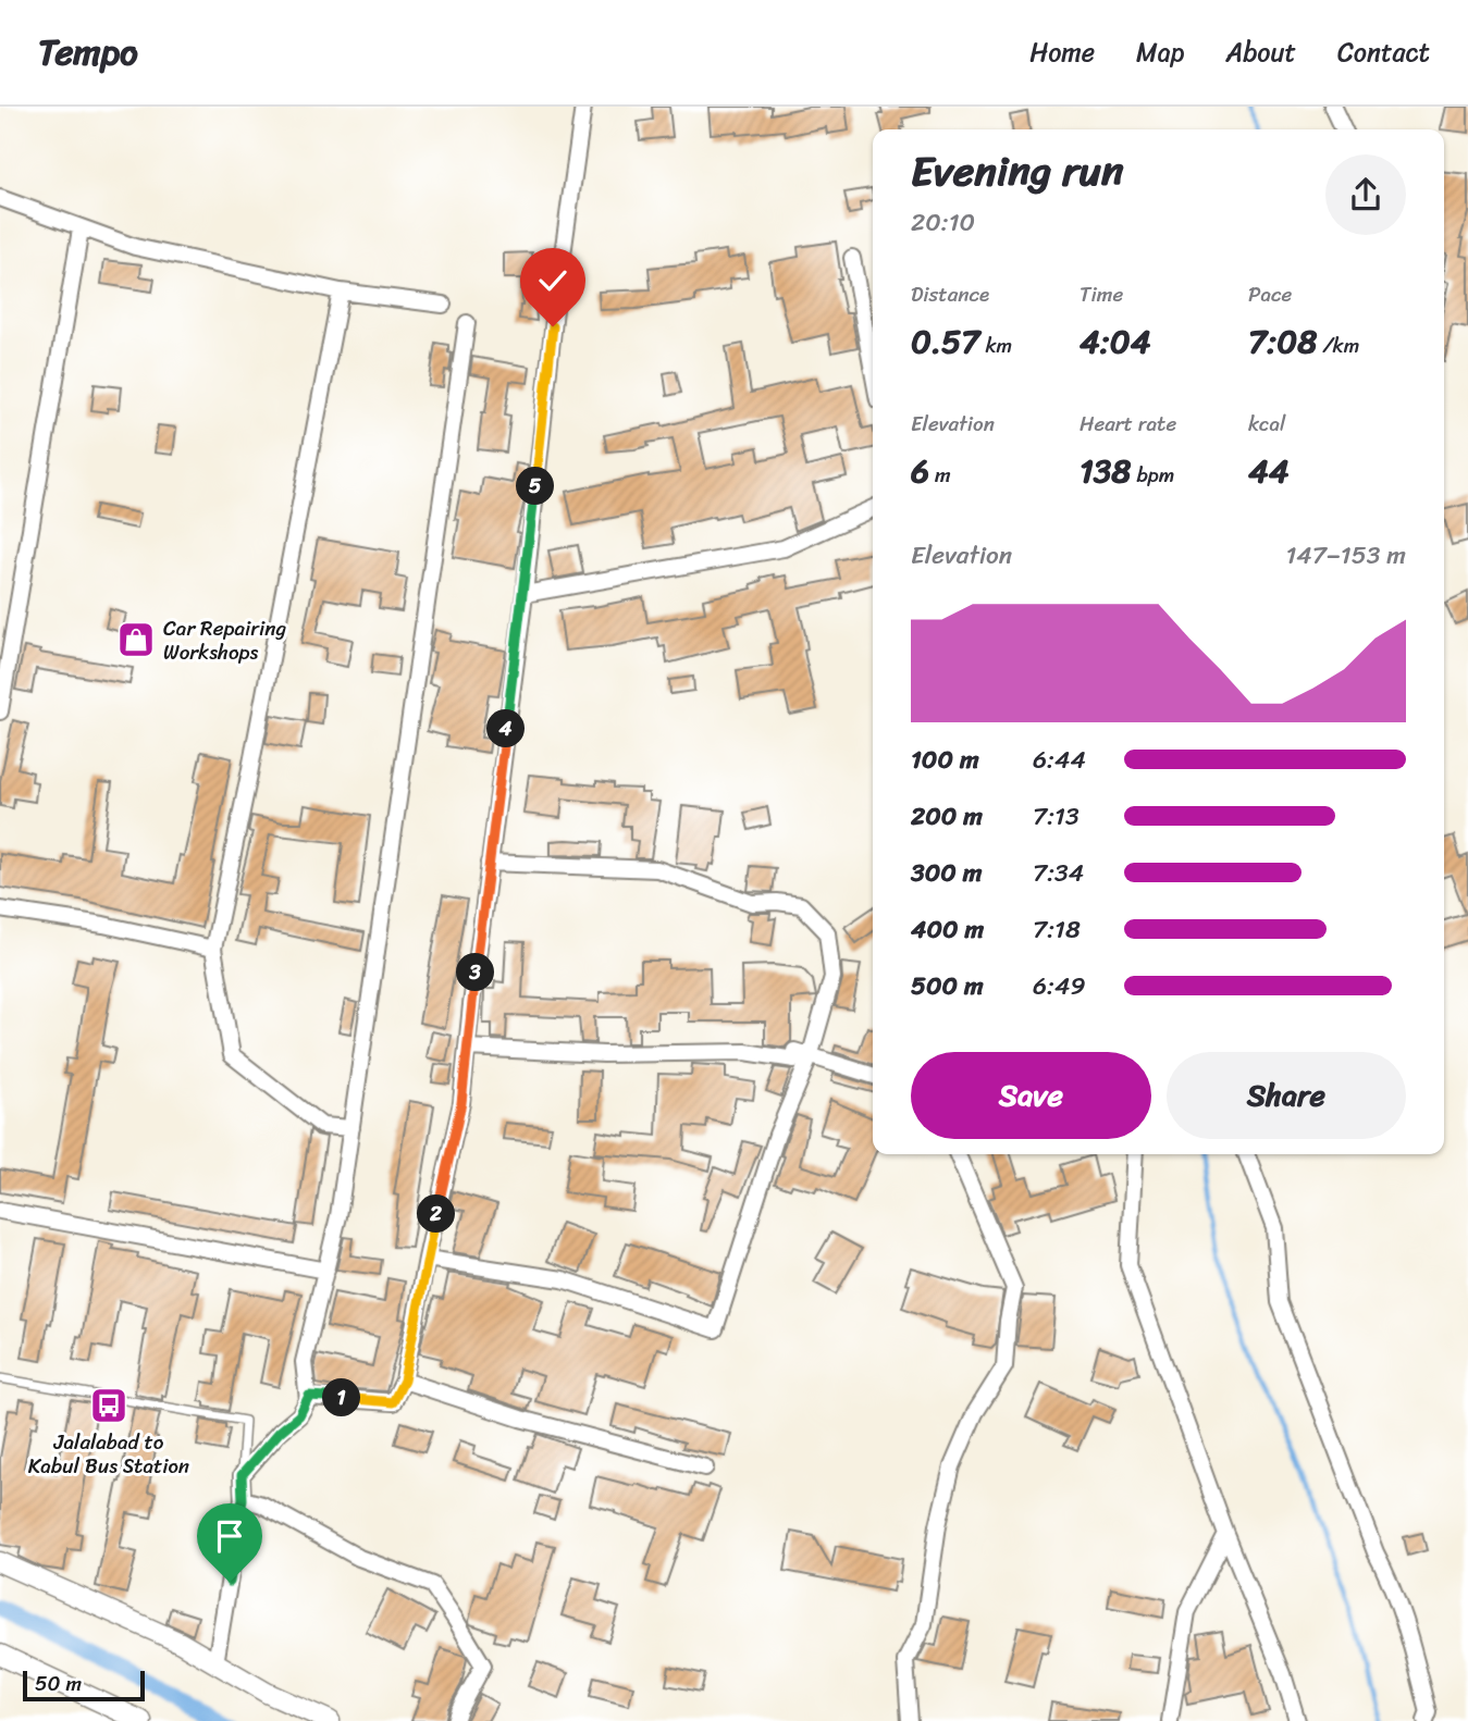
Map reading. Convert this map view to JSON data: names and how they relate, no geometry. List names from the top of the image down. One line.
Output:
{"places":{"shop":["Car Repairing Workshops"],"bus stop":["Jalalabad to Kabul Bus Station"]},"scale_bar":"50 m","page":{"header":"Tempo","nav":["Home","Map","About","Contact"],"heading":["Evening run","20:10"],"stats":[["Distance","0.57 km"],["Time","4:04"],["Pace","7:08 /km"],["Elevation","6 m"],["Heart rate","138 bpm"],["kcal","44"]],"pins":["5","4","3","2","1"],"chart":["Elevation","147–153 m"],"list":[{"name":"100 m","note":"6:44"},{"name":"200 m","note":"7:13"},{"name":"300 m","note":"7:34"},{"name":"400 m","note":"7:18"},{"name":"500 m","note":"6:49"}],"buttons":["Save","Share"],"scale":"50 m"}}
